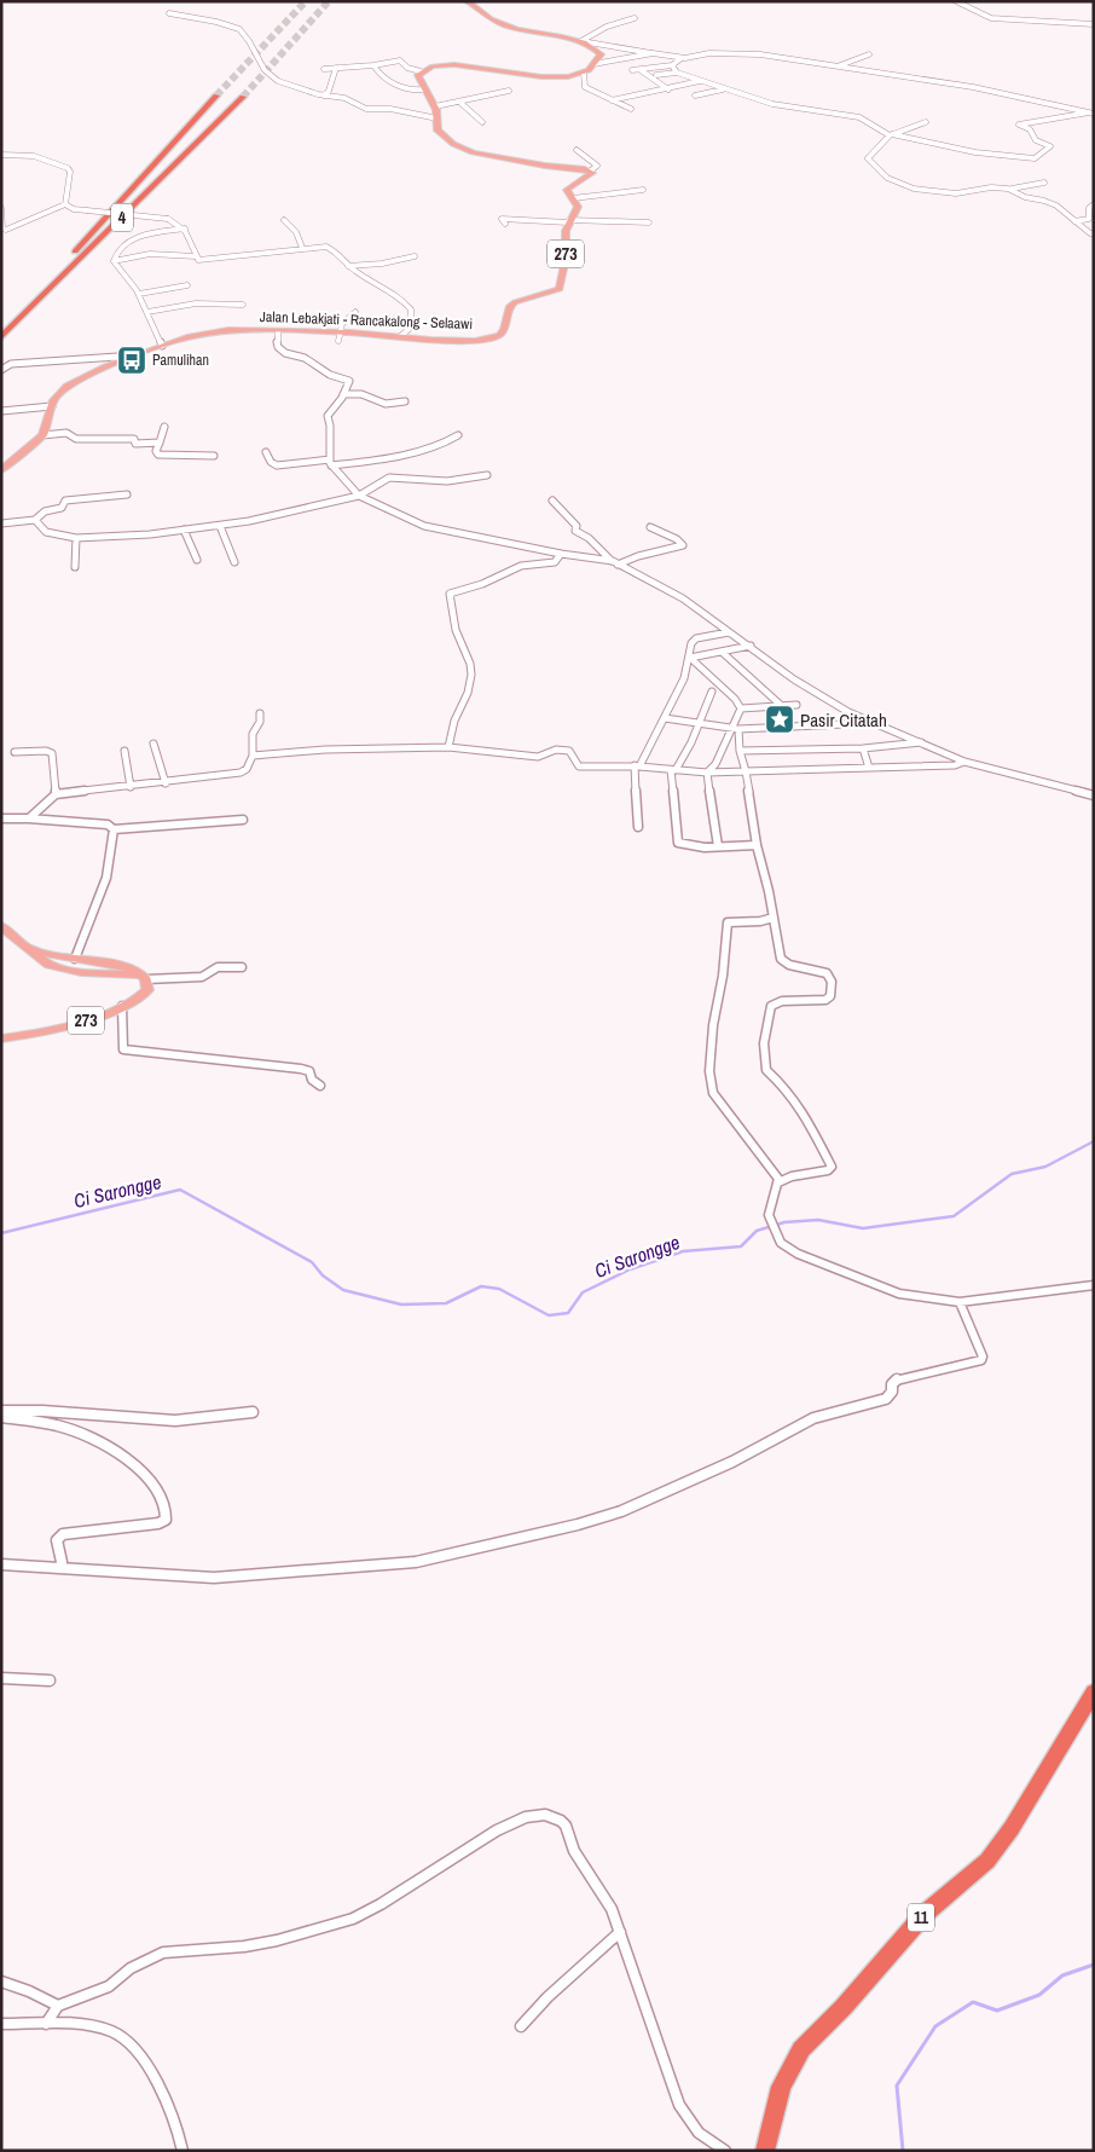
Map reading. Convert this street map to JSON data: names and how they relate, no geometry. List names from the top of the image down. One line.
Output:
{"streets":{"highway":["4","11"],"main road":["273","Jalan Lebakjati - Rancakalong - Selaawi"]},"water":["Ci Sarongge"],"places":{"bus stop":["Pamulihan"],"place":["Pasir Citatah"]}}
